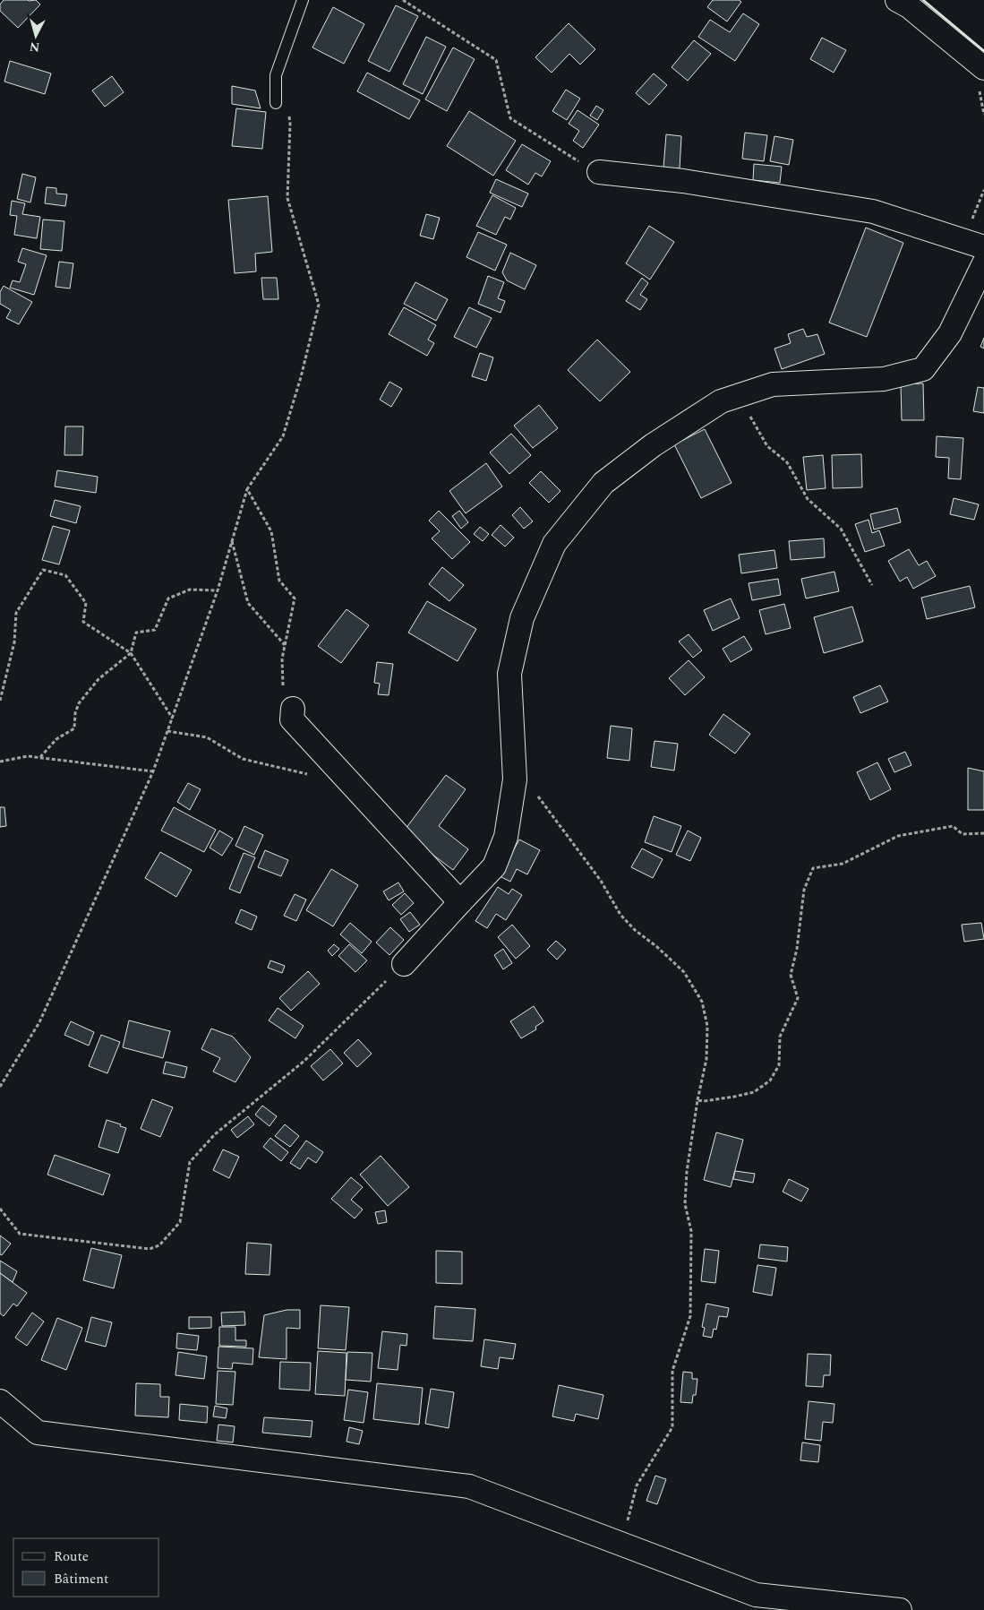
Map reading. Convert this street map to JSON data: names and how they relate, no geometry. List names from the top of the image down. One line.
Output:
{"legend":["Route","Bâtiment"],"north":"bottom"}
